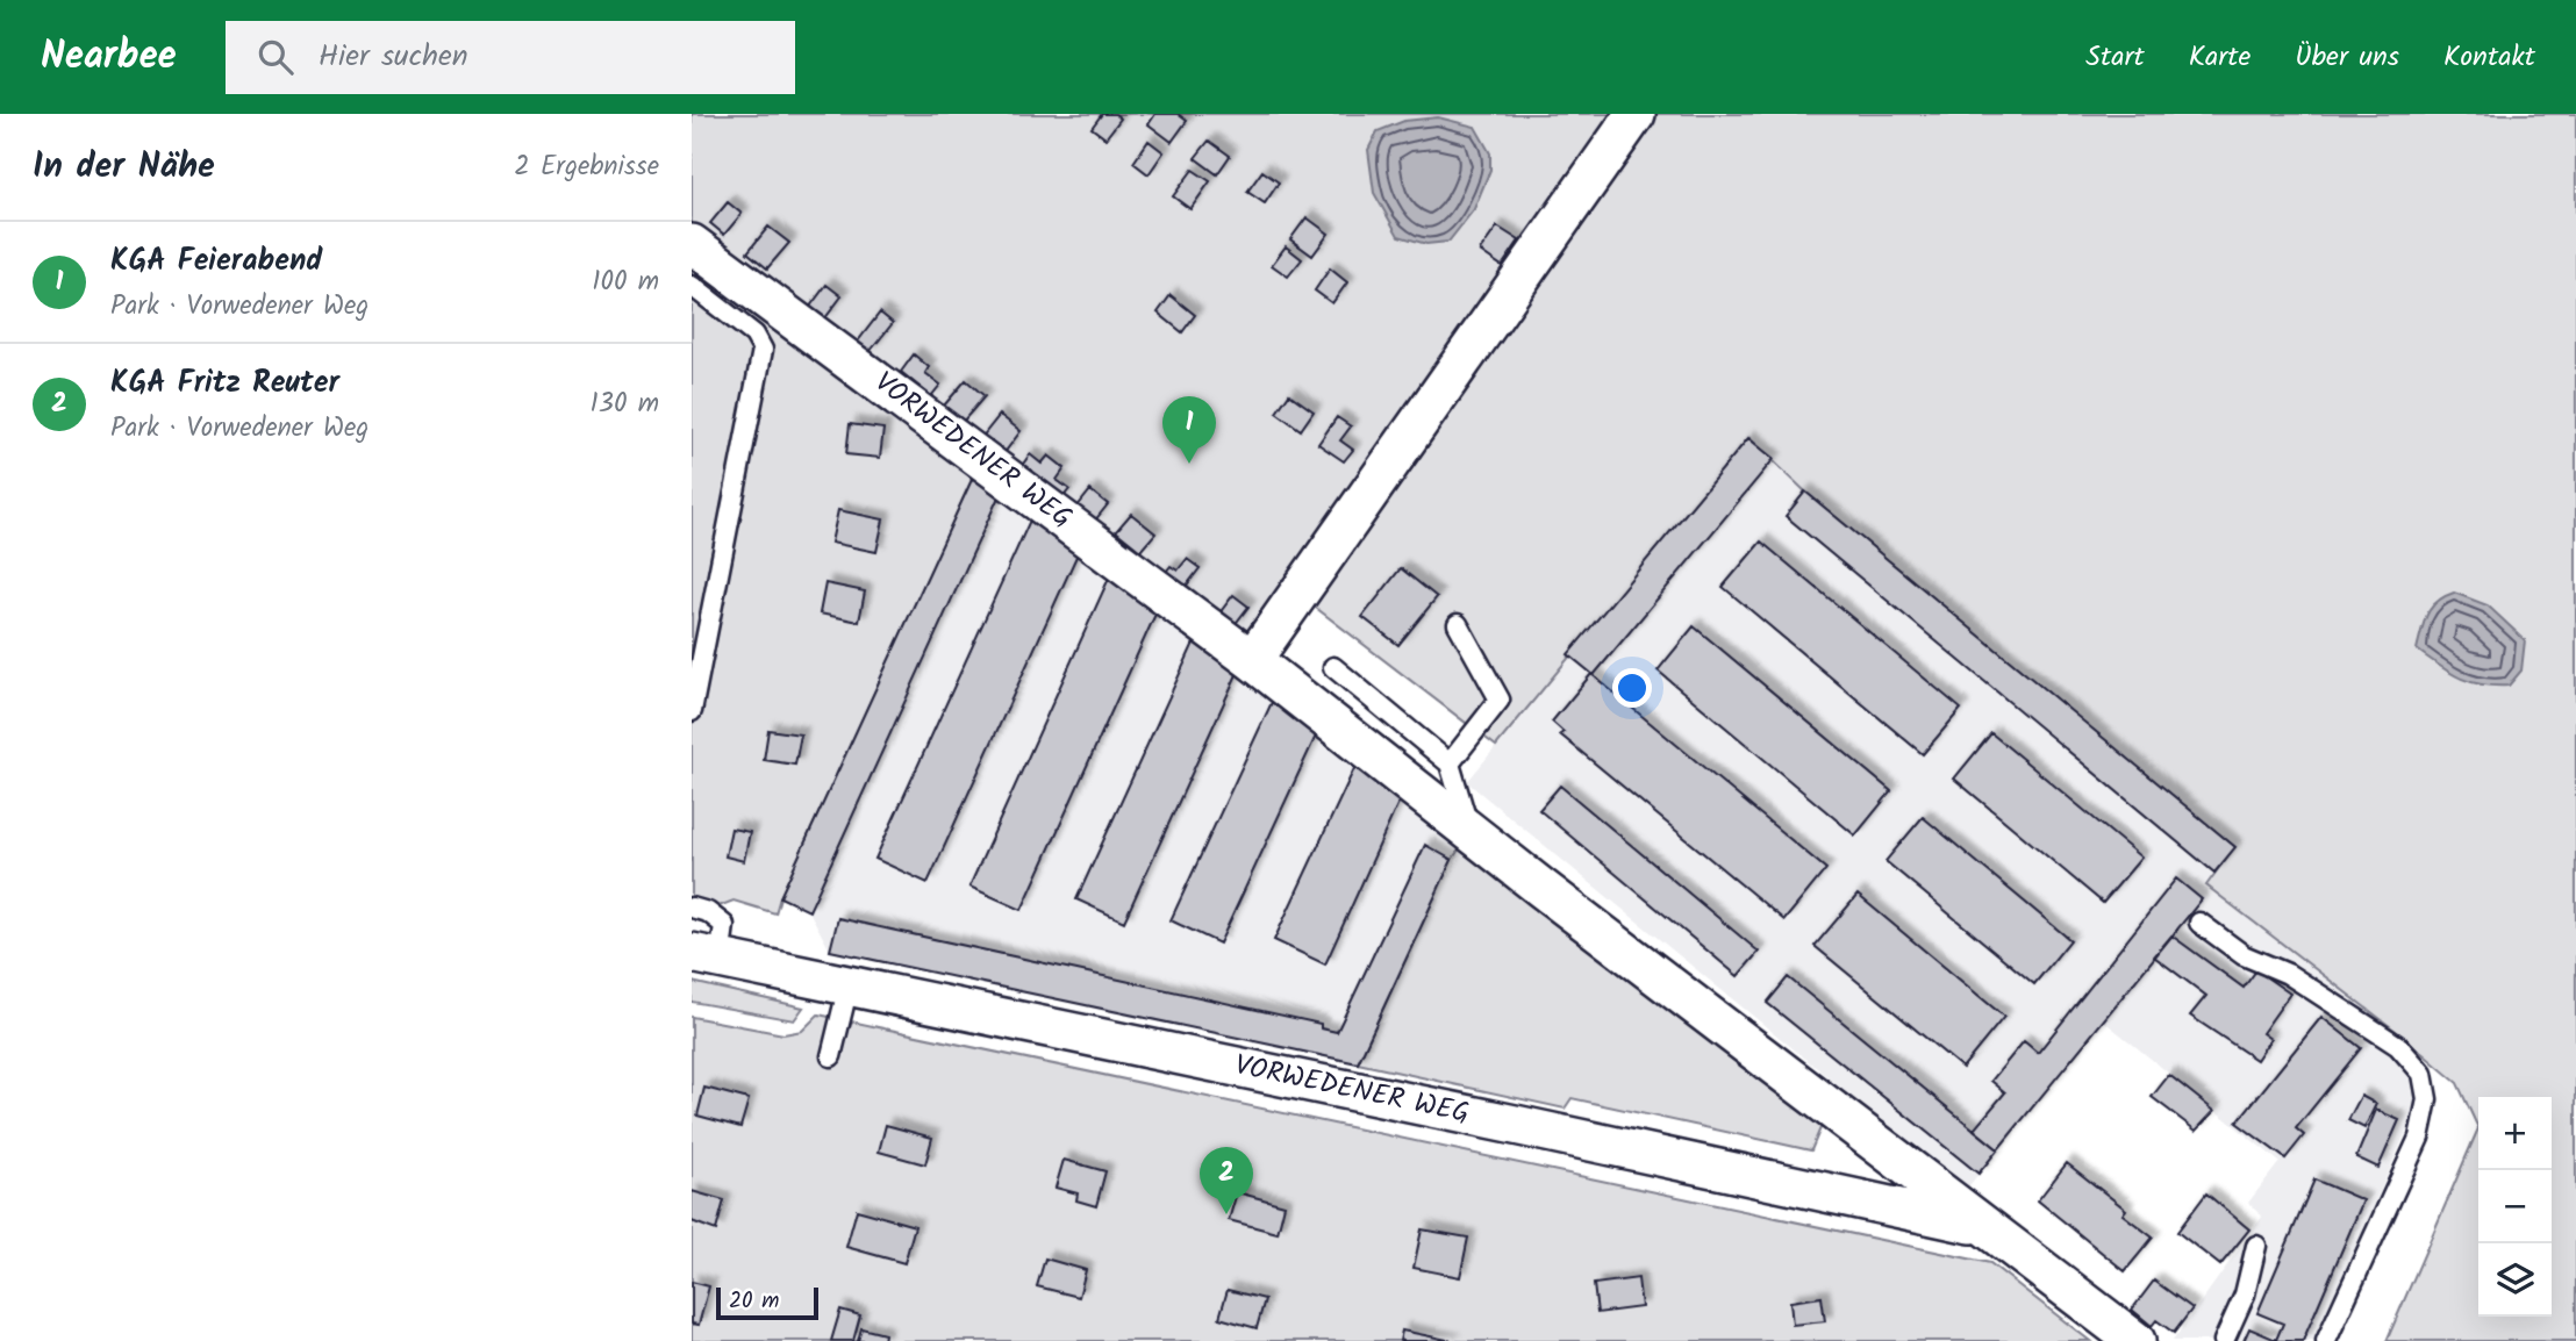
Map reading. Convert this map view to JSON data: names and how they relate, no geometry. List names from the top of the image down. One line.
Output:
{"streets":{"street":["VORWEDENER WEG"]},"scale_bar":"20 m","page":{"header":"Nearbee","search":"Hier suchen","nav":["Start","Karte","Über uns","Kontakt"],"heading":["In der Nähe","2 Ergebnisse"],"list":[{"mark":"1","name":"KGA Feierabend","note":"Park · Vorwedener Weg","value":"100 m"},{"mark":"2","name":"KGA Fritz Reuter","note":"Park · Vorwedener Weg","value":"130 m"}],"pins":["1","2"],"map_buttons":["+","−"],"scale":"20 m"}}
